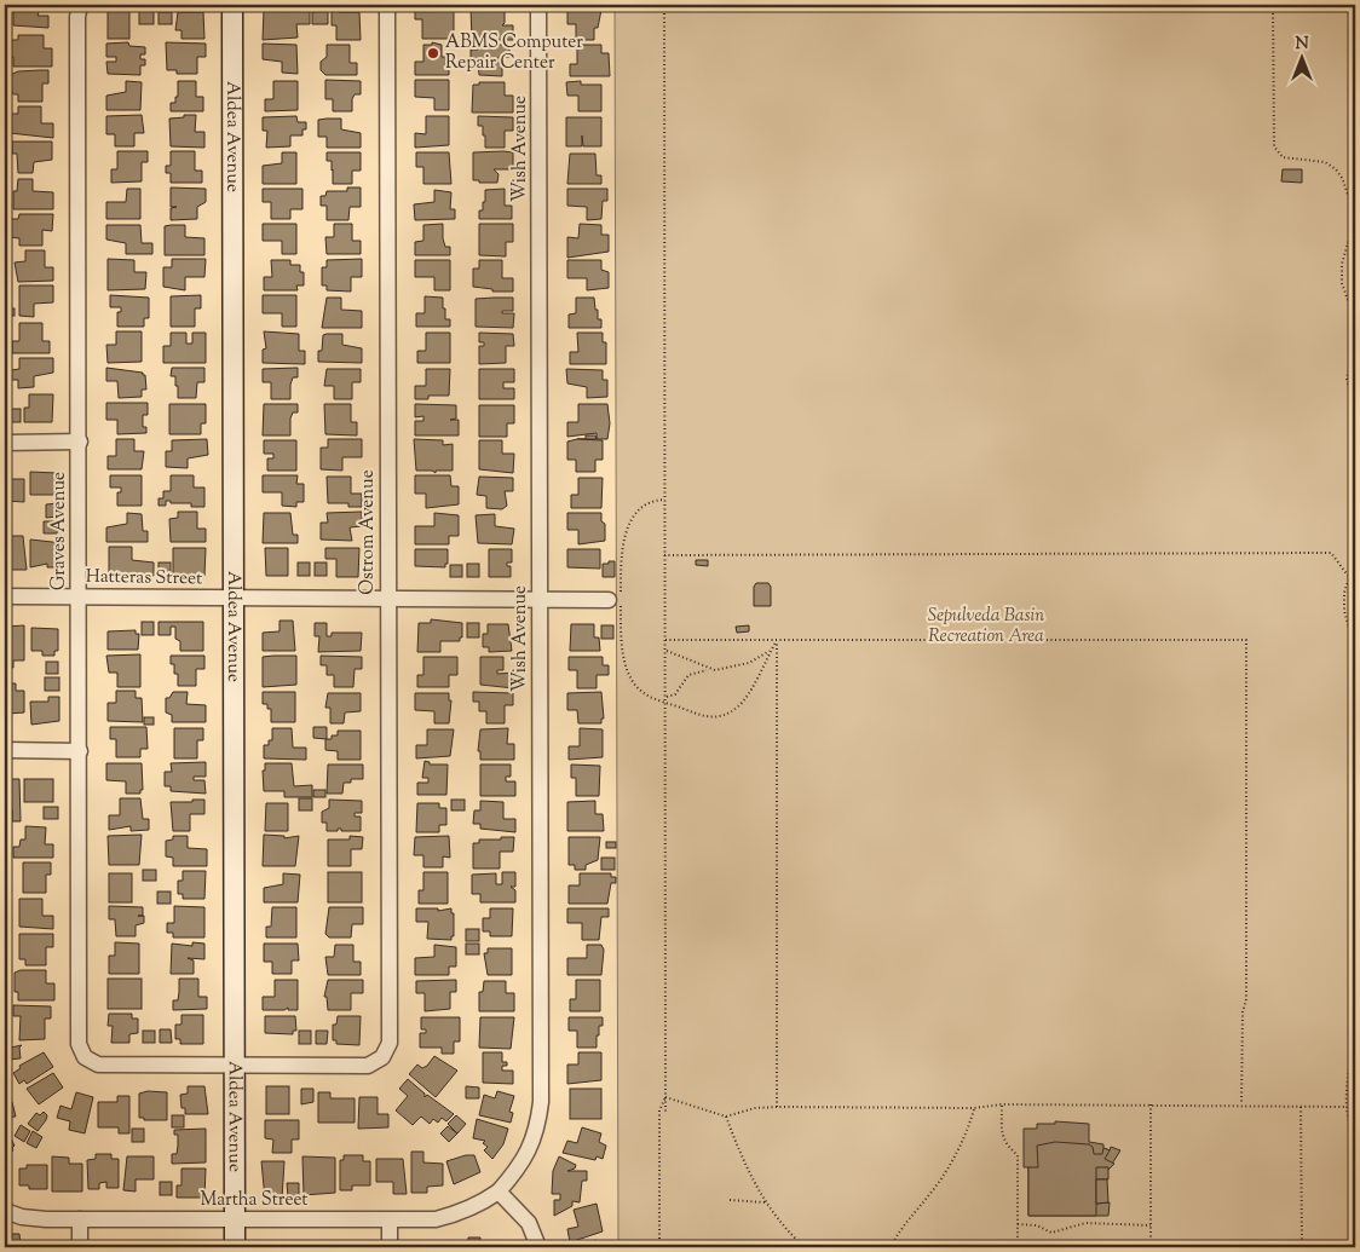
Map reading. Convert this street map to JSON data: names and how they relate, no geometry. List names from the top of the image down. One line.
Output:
{"streets":{"street":["Aldea Avenue","Wish Avenue","Graves Avenue","Ostrom Avenue","Hatteras Street","Martha Street"]},"crossings":[["Aldea Avenue","Graves Avenue"],["Aldea Avenue","Ostrom Avenue"],["Aldea Avenue","Hatteras Street"],["Aldea Avenue","Martha Street"],["Wish Avenue","Hatteras Street"],["Wish Avenue","Martha Street"],["Graves Avenue","Ostrom Avenue"],["Graves Avenue","Hatteras Street"],["Ostrom Avenue","Hatteras Street"]],"parks":["Sepulveda Basin Recreation Area"],"places":["ABMS Computer Repair Center"],"north":"top"}
